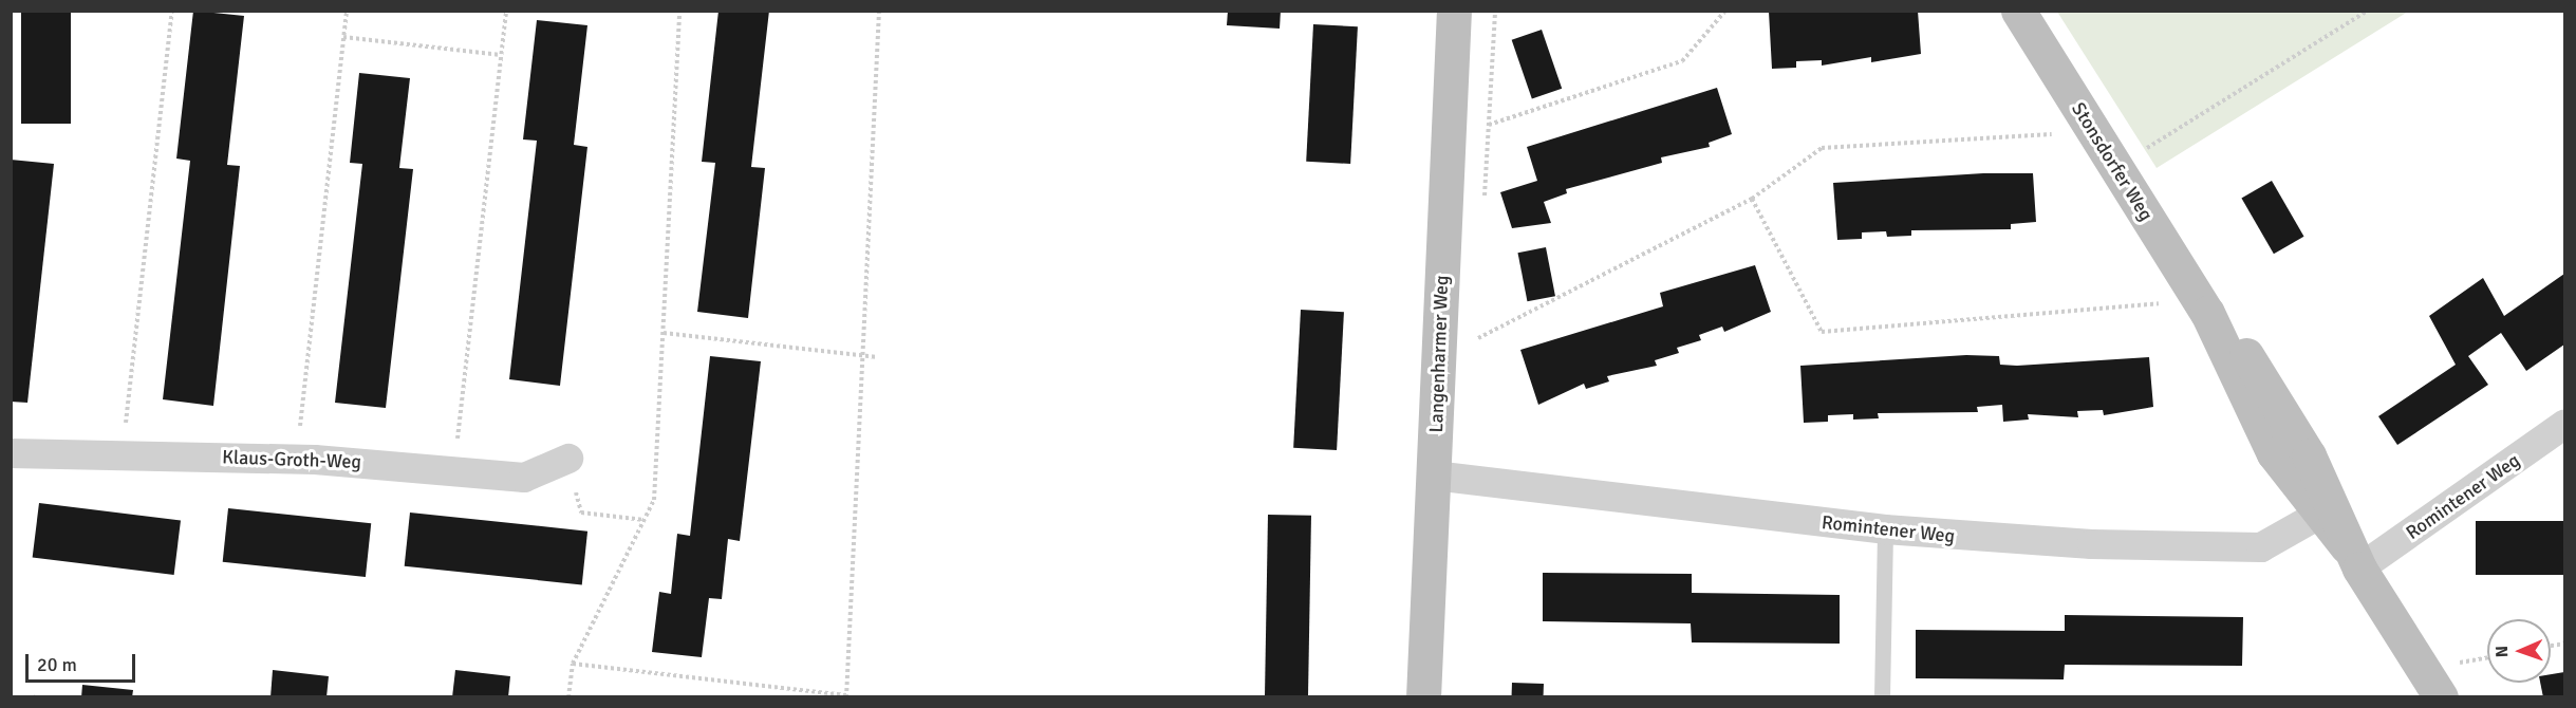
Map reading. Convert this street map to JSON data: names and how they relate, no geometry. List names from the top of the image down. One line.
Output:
{"streets":{"main road":["Stonsdorfer Weg","Langenharmer Weg"],"street":["Klaus-Groth-Weg","Romintener Weg"]},"crossings":[["Stonsdorfer Weg","Romintener Weg"],["Langenharmer Weg","Romintener Weg"]],"scale_bar":"20 m","north":"left"}
